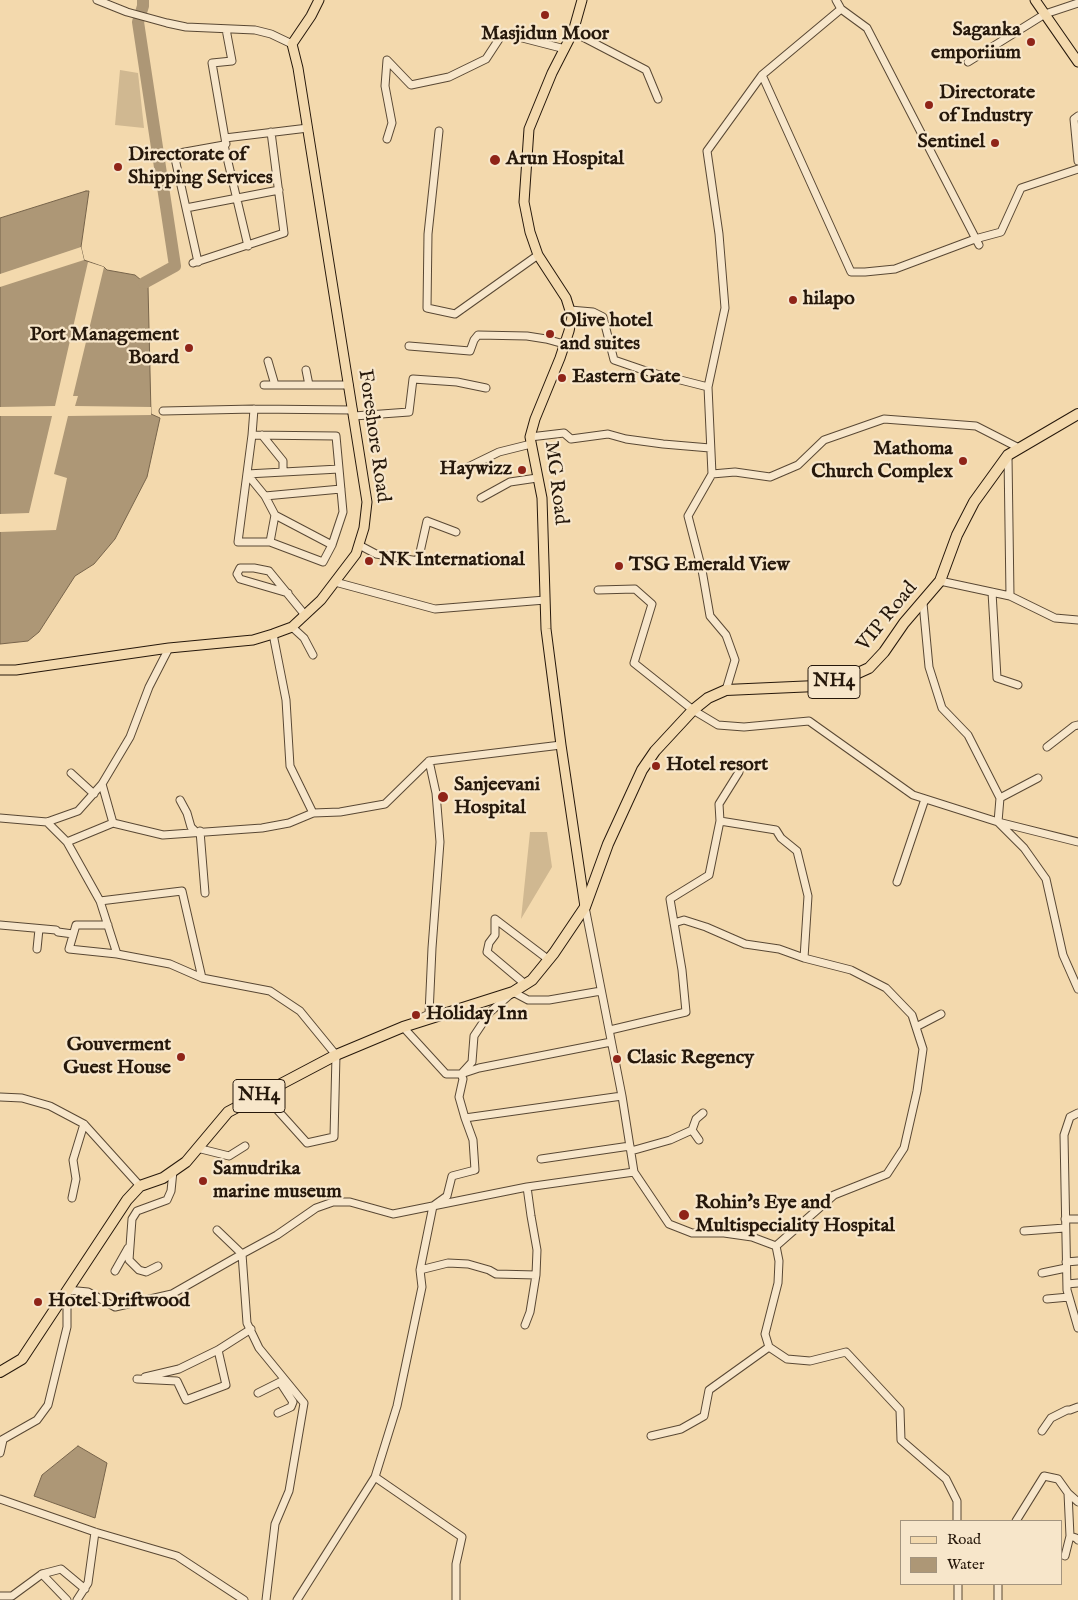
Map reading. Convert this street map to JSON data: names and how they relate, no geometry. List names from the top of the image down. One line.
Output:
{"streets":{"highway":["VIP Road","NH4"],"main road":["Foreshore Road","MG Road"]},"crossings":[["MG Road","VIP Road"],["MG Road","NH4"],["VIP Road","NH4"]],"places":["Masjidun Moor","Saganka emporiium","Directorate of Industry","Sentinel","Arun Hospital","Directorate of Shipping Services","hilapo","Olive hotel and suites","Port Management Board","Eastern Gate","Mathoma Church Complex","Haywizz","NK International","TSG Emerald View","Hotel resort","Sanjeevani Hospital","Holiday Inn","Gouverment Guest House","Clasic Regency","Samudrika marine museum","Rohin's Eye and Multispeciality Hospital","Hotel Driftwood"],"legend":["Road","Water"]}
